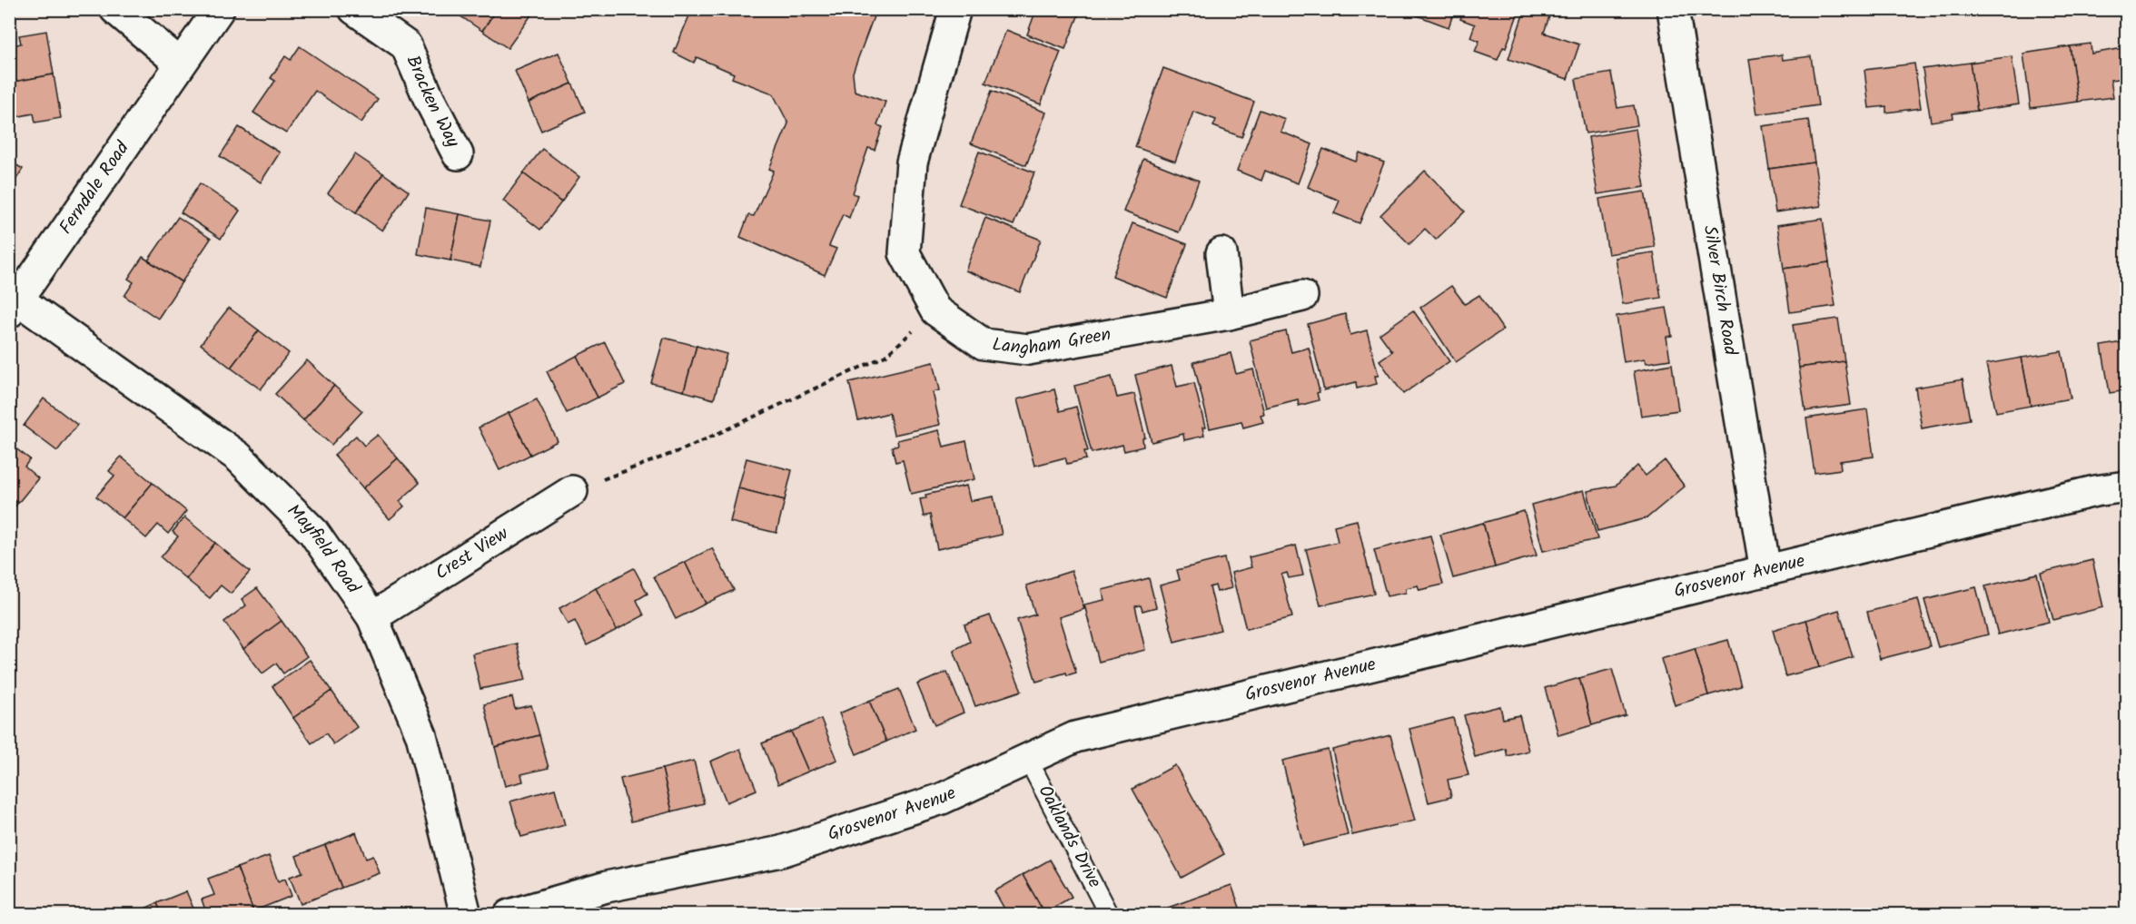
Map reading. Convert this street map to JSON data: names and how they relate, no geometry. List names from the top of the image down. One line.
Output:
{"streets":{"street":["Bracken Way","Ferndale Road","Silver Birch Road","Langham Green","Mayfield Road","Crest View","Grosvenor Avenue"],"lane":["Oaklands Drive"]},"crossings":[["Ferndale Road","Mayfield Road"],["Silver Birch Road","Grosvenor Avenue"],["Mayfield Road","Crest View"],["Grosvenor Avenue","Oaklands Drive"]]}
